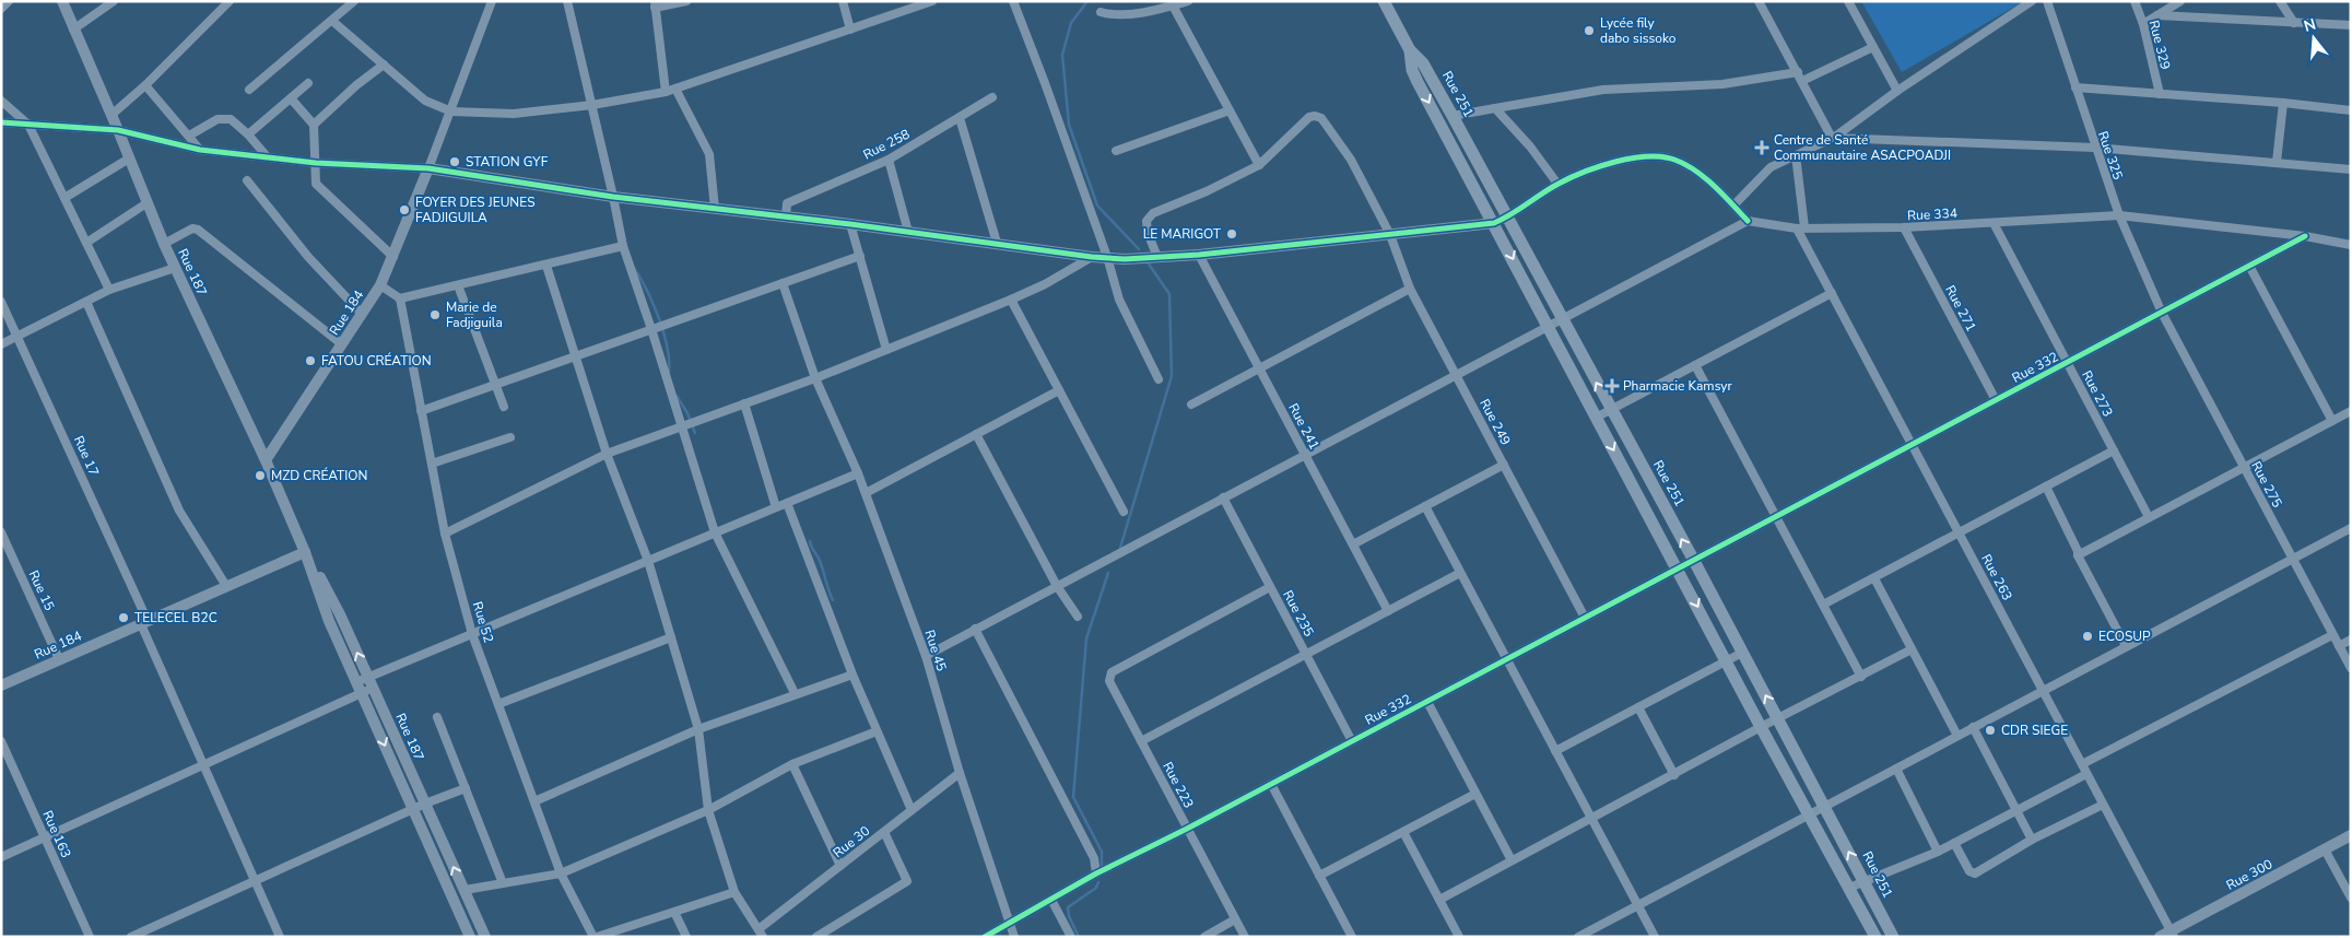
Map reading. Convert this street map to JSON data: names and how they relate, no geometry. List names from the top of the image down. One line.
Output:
{"streets":{"main road":["Rue 251"],"street":["Rue 329","Rue 258","Rue 325","Rue 334","Rue 187","Rue 271","Rue 184","Rue 332","Rue 273","Rue 249","Rue 241","Rue 17","Rue 275","Rue 263","Rue 15","Rue 235","Rue 52","Rue 45","Rue 223","Rue 163","Rue 30","Rue 300"]},"crossings":[["Rue 251","Rue 332"],["Rue 325","Rue 334"],["Rue 325","Rue 332"],["Rue 325","Rue 275"],["Rue 334","Rue 271"],["Rue 334","Rue 332"],["Rue 334","Rue 273"],["Rue 334","Rue 263"],["Rue 187","Rue 184"],["Rue 271","Rue 332"],["Rue 184","Rue 17"],["Rue 184","Rue 15"],["Rue 332","Rue 273"],["Rue 332","Rue 249"],["Rue 332","Rue 275"],["Rue 332","Rue 263"],["Rue 332","Rue 235"],["Rue 332","Rue 45"],["Rue 332","Rue 223"],["Rue 263","Rue 300"],["Rue 235","Rue 223"],["Rue 45","Rue 30"]],"places":{"other":["Lycée fily dabo sissoko","STATION GYF","FOYER DES JEUNES FADJIGUILA","LE MARIGOT","Marie de Fadjiguila","FATOU CRÉATION","MZD CRÉATION","TELECEL B2C","ECOSUP","CDR SIEGE"],"health":["Centre de Santé Communautaire ASACPOADJI","Pharmacie Kamsyr"]},"north":"top"}
